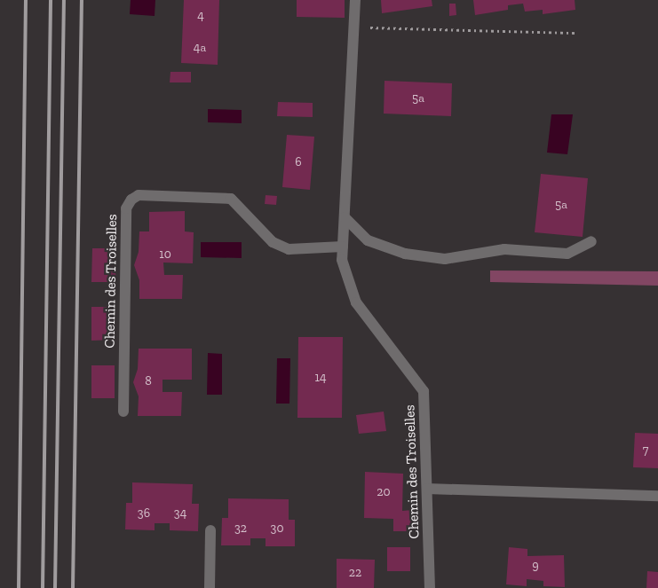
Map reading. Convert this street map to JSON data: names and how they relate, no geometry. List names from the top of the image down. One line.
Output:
{"streets":{"street":["Chemin des Troiselles"]},"house_numbers":["4","4a","5a","6","5a","10","14","8","7","20","36","34","32","30","9","22"]}
